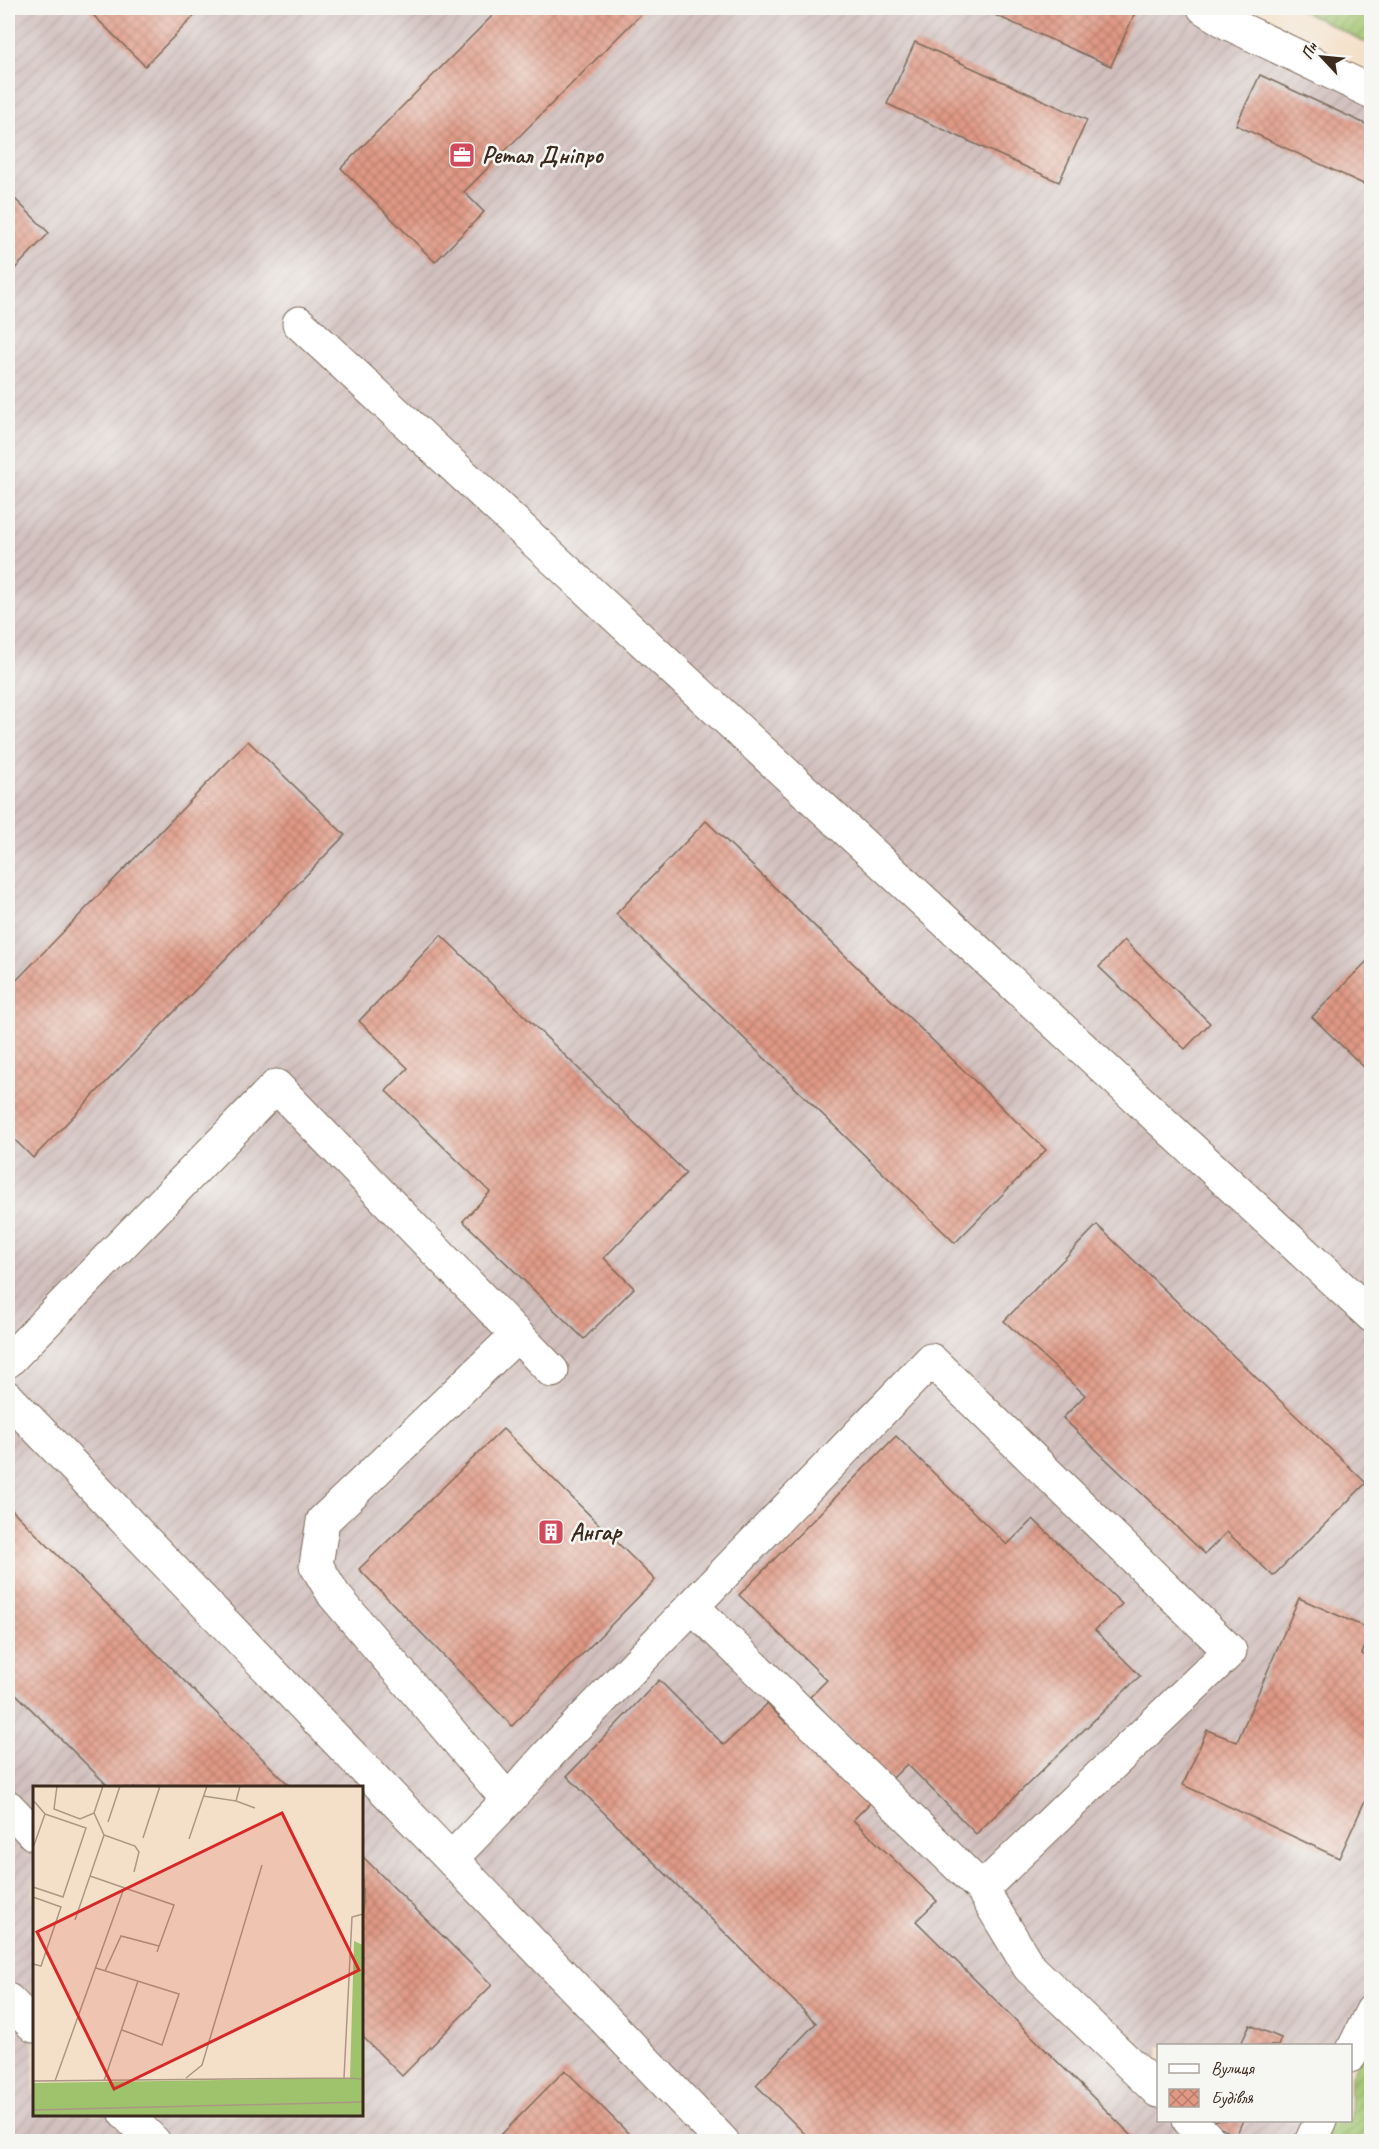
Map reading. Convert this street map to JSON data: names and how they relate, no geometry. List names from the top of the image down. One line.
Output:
{"places":{"office":["Ретал Дніпро"],"building":["Ангар"]},"legend":["Вулиця","Будівля"],"north":"top left"}
